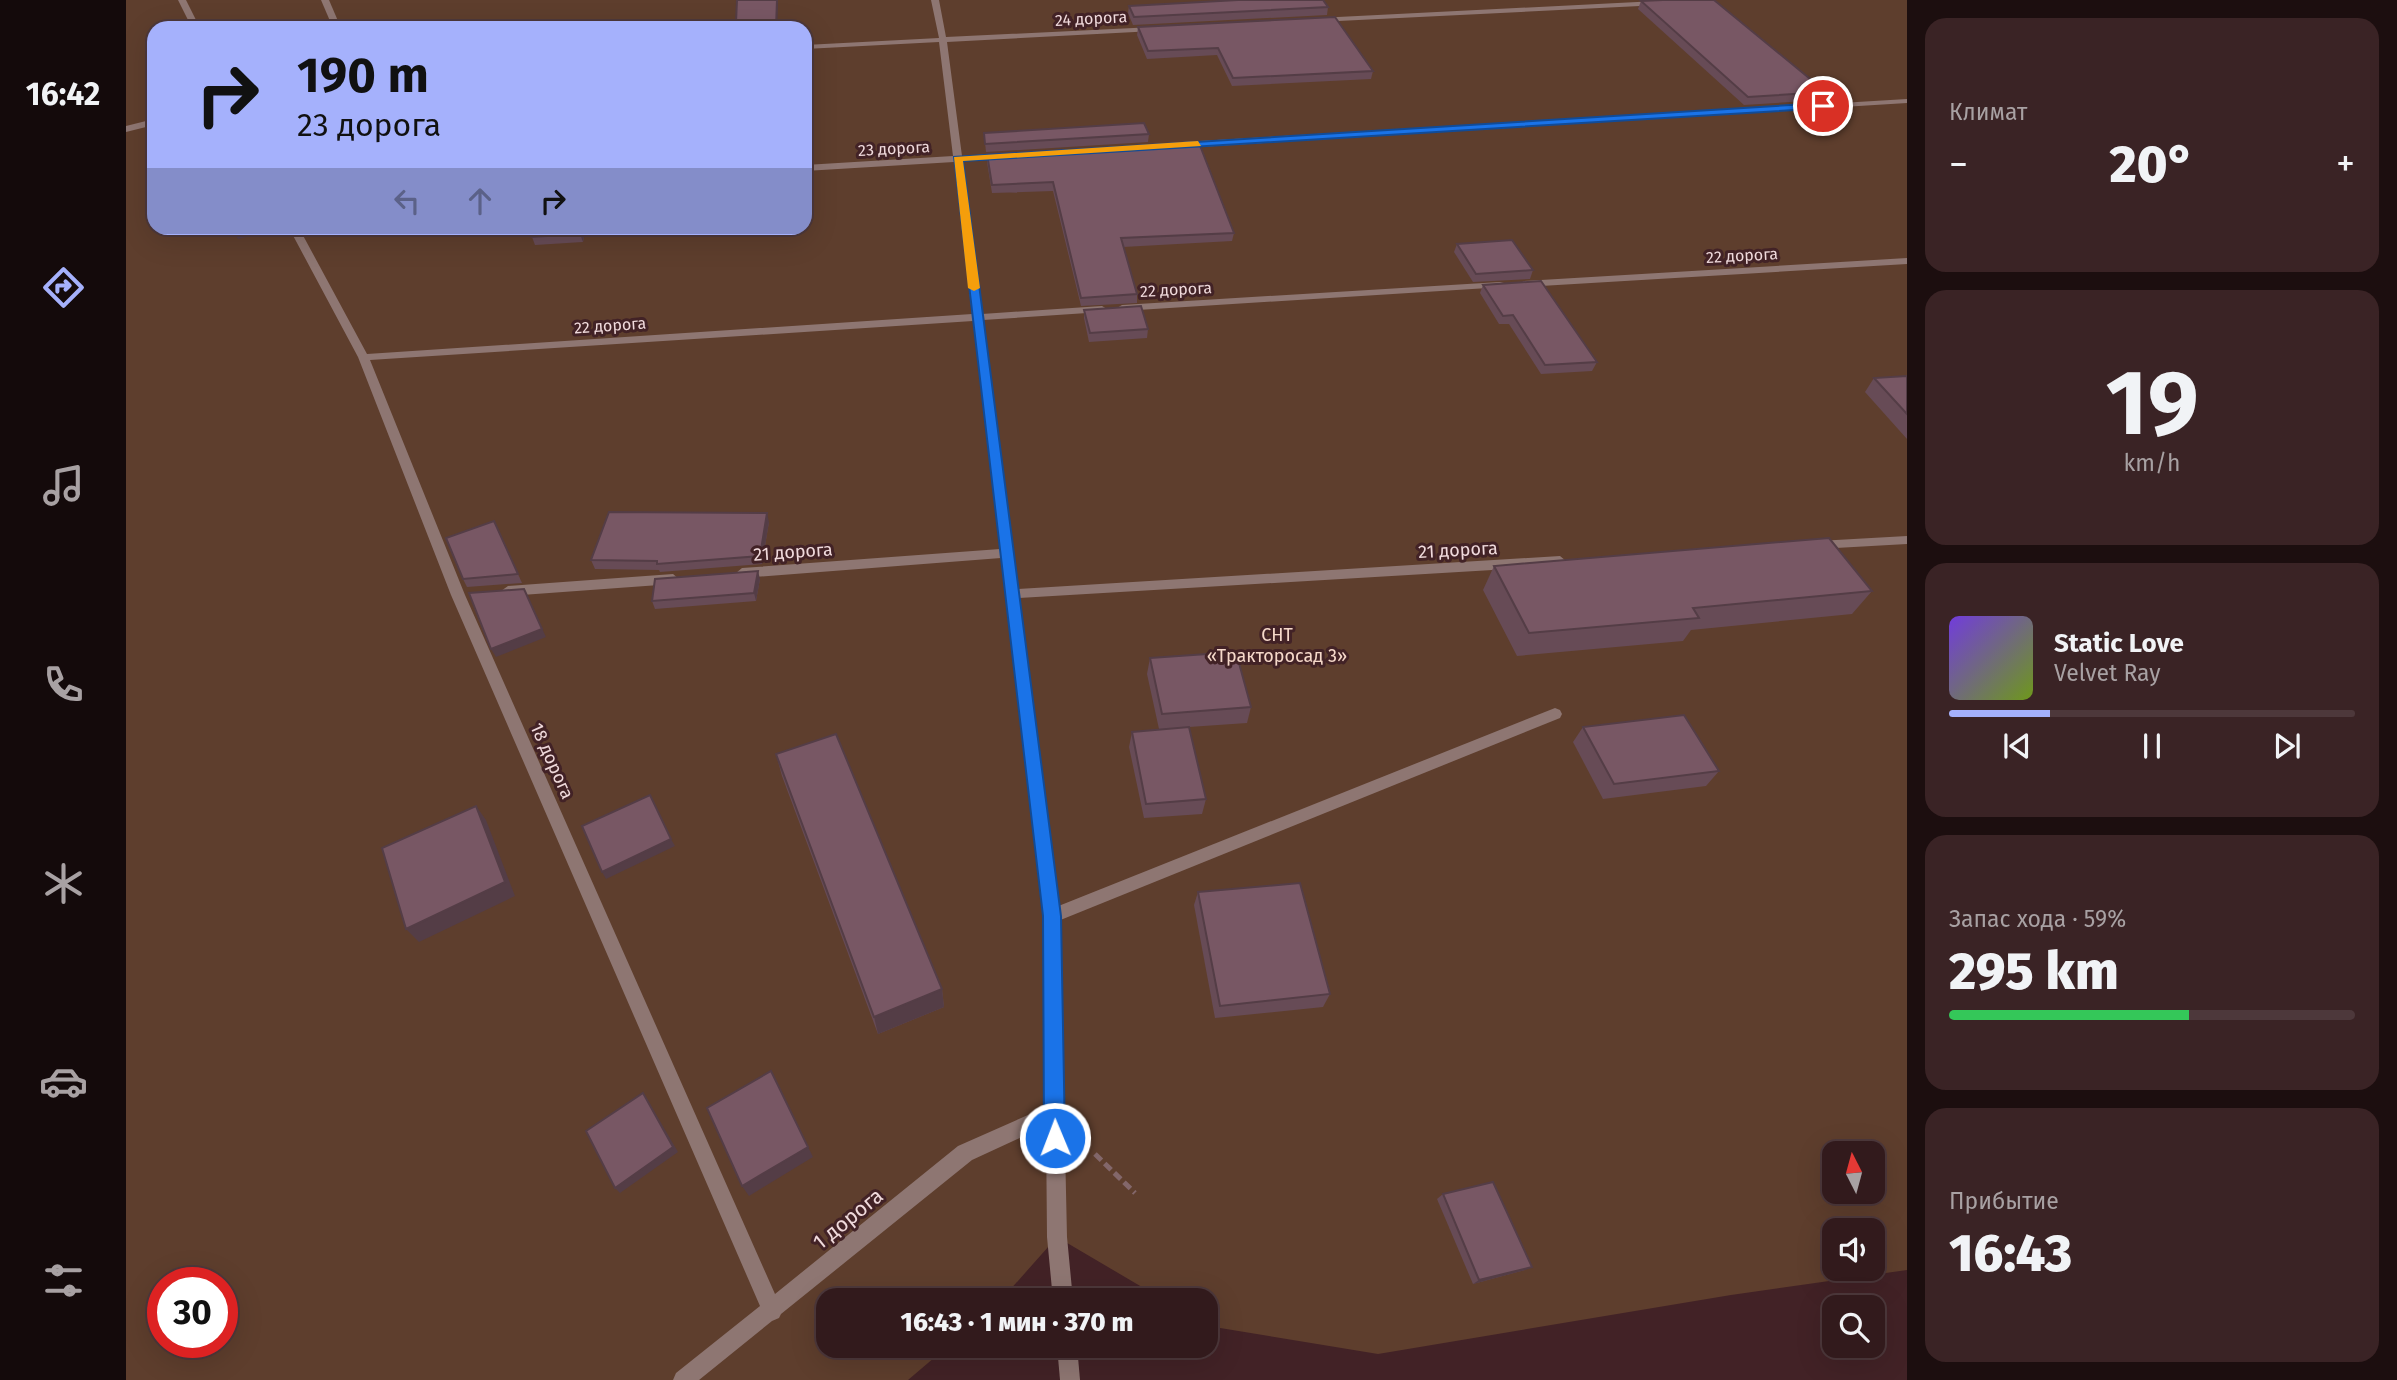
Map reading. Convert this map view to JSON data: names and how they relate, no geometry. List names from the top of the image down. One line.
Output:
{"streets":{"street":["24 дорога","23 дорога","22 дорога","21 дорога","18 дорога","1 дорога"]},"crossings":[["22 дорога","18 дорога"],["18 дорога","1 дорога"]],"parks":["СНТ «Тракторосад 3»"],"north":"top","page":{"tabs":"16:42","tile":["Климат",["19","km/h"],["Запас хода · 59%","295 km"],["Прибытие","16:43"]],"turn":["190 m","23 дорога"],"heat":["−","20°","+"],"song":["Static Love","Velvet Ray"],"limit":"30","trip":"16:43 · 1 мин · 370 m"}}
